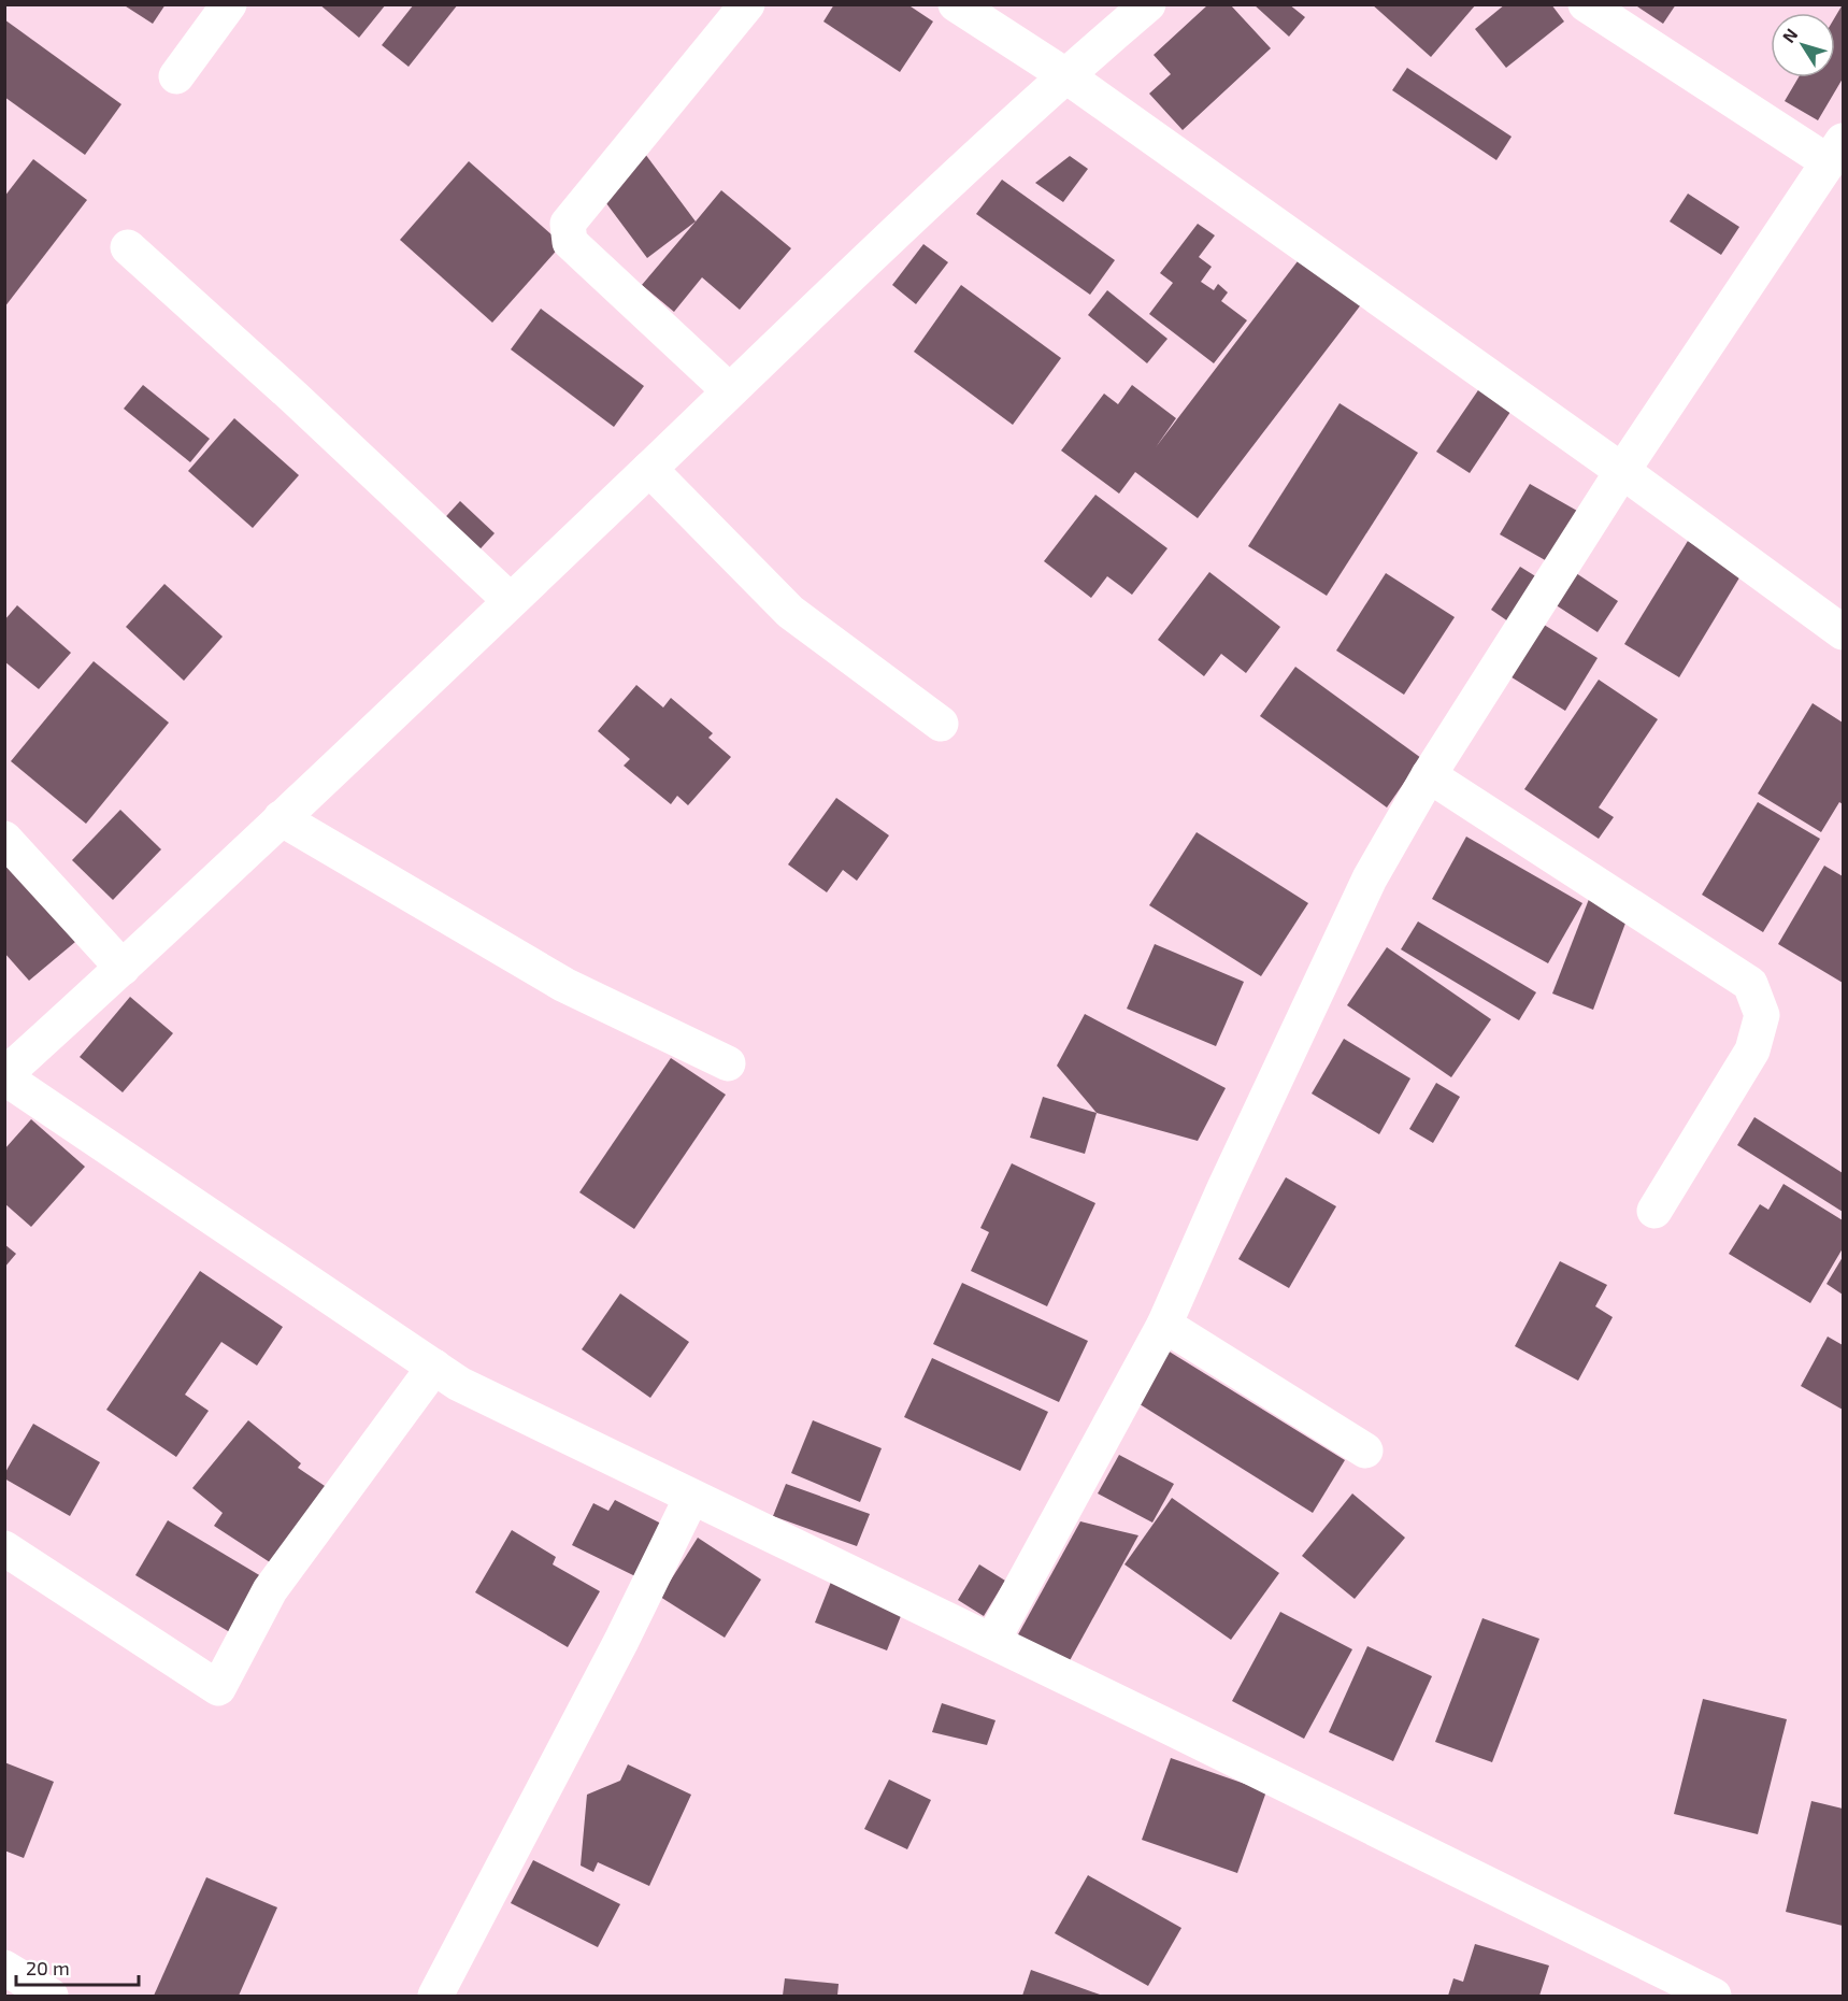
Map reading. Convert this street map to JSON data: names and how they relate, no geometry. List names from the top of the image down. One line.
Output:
{"scale_bar":"20 m","north":"top left"}
